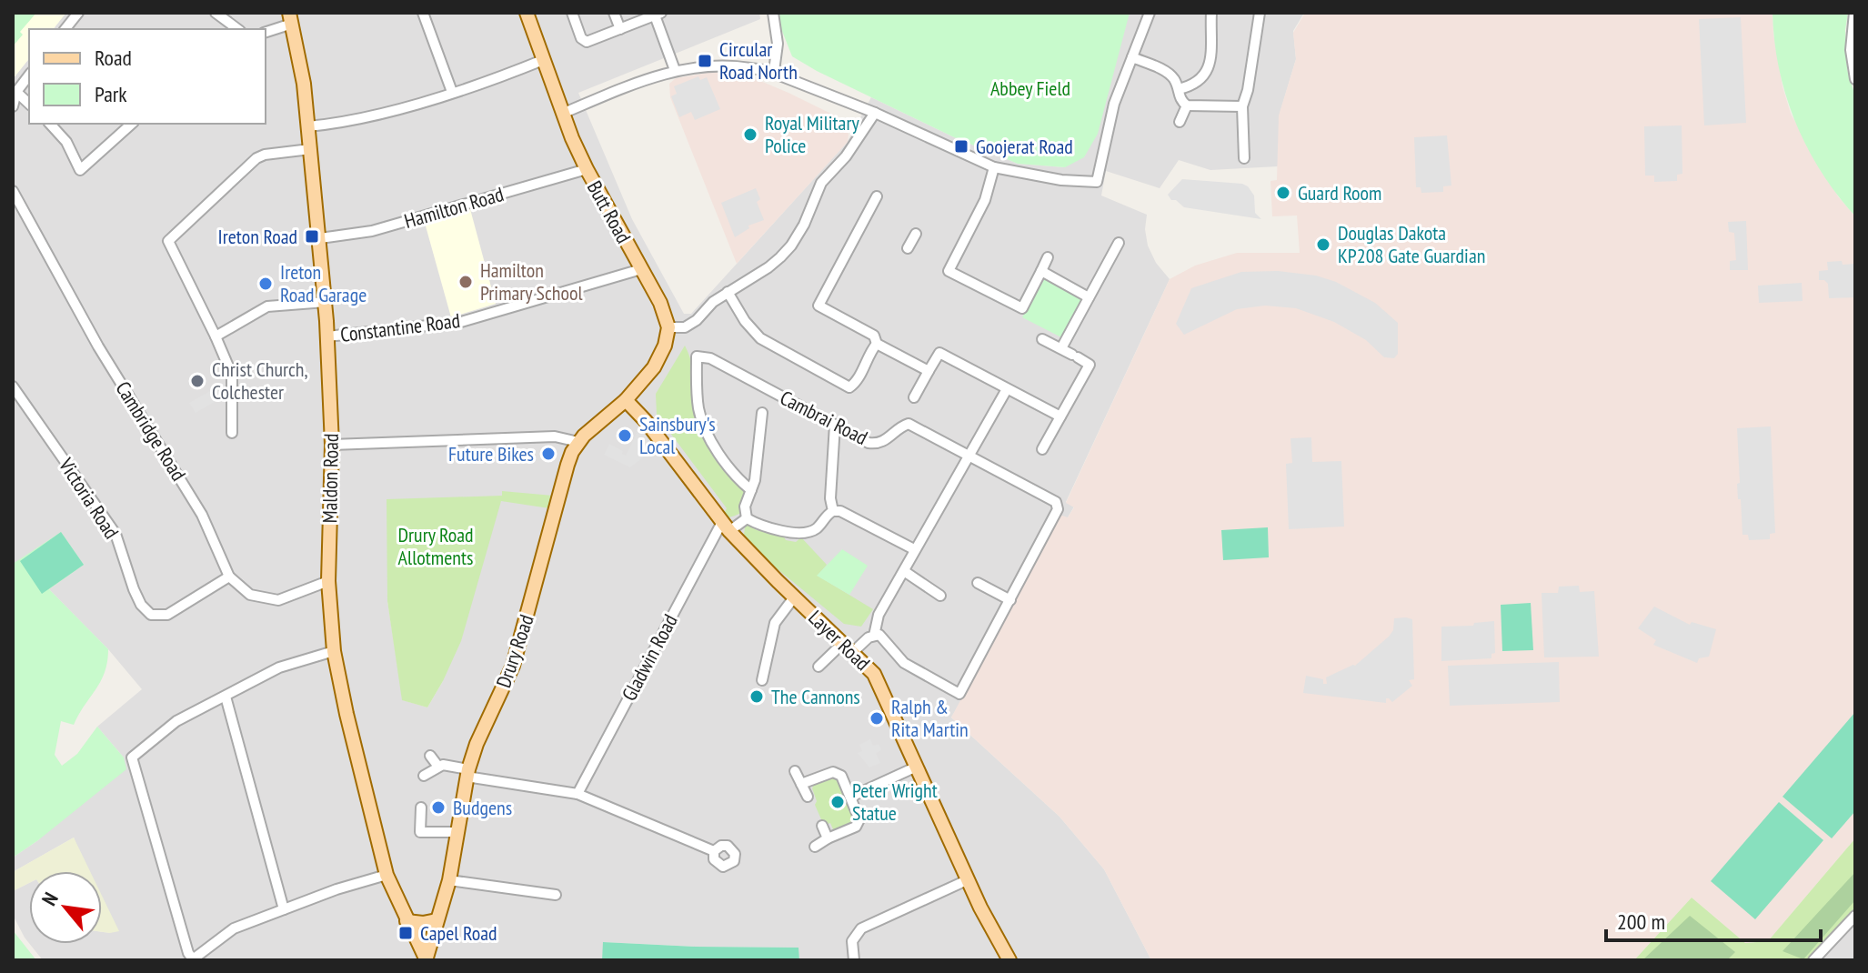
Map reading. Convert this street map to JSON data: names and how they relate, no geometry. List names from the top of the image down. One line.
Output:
{"streets":{"main road":["Butt Road","Maldon Road","Layer Road","Drury Road"],"street":["Hamilton Road","Constantine Road","Cambrai Road","Cambridge Road","Victoria Road","Gladwin Road"]},"crossings":[["Hamilton Road","Butt Road"],["Hamilton Road","Maldon Road"],["Butt Road","Constantine Road"],["Constantine Road","Maldon Road"],["Cambridge Road","Victoria Road"],["Maldon Road","Drury Road"],["Layer Road","Drury Road"],["Layer Road","Gladwin Road"]],"parks":["Abbey Field","Drury Road Allotments"],"places":{"transit":["Circular Road North","Goojerat Road","Ireton Road","Capel Road"],"other":["Royal Military Police","Guard Room","Douglas Dakota KP208 Gate Guardian","Hamilton Primary School","Ireton Road Garage","Christ Church, Colchester","Sainsbury's Local","Future Bikes","The Cannons","Ralph & Rita Martin","Peter Wright Statue","Budgens"]},"legend":["Road","Park"],"scale_bar":"200 m","north":"top left"}
